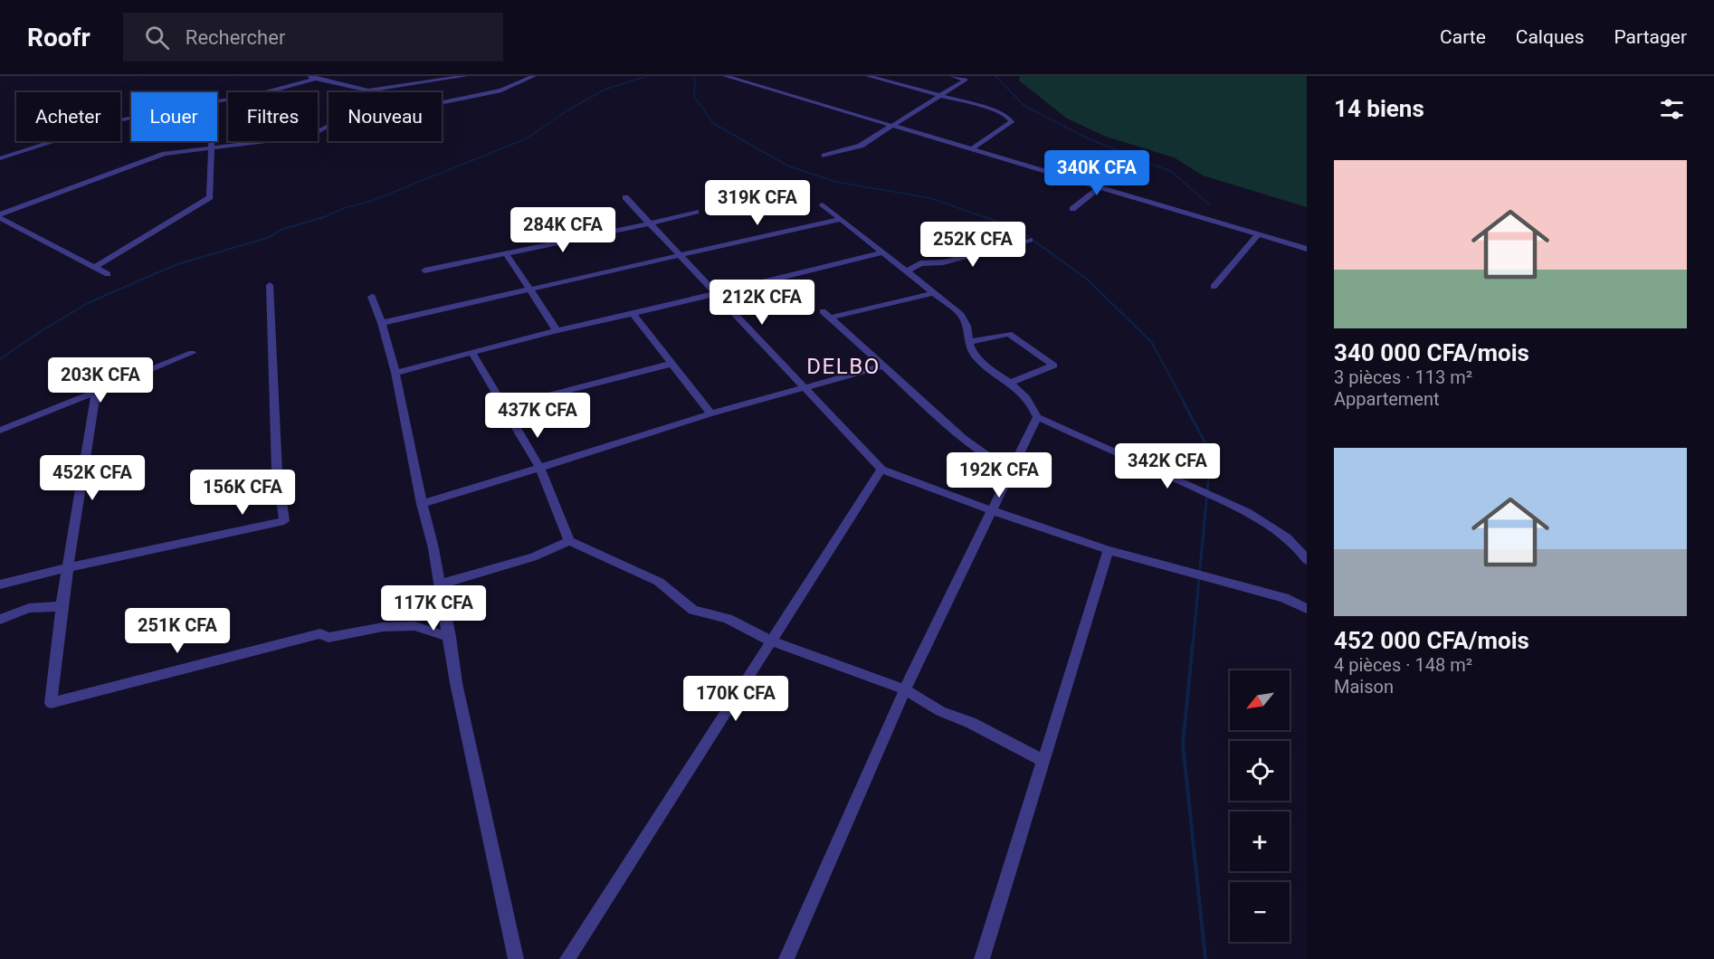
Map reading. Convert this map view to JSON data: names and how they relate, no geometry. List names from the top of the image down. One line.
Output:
{"districts":["DELBO"],"north":"bottom left","page":{"header":"Roofr","search":"Rechercher","nav":["Carte","Calques","Partager"],"heading":"14 biens","chip":["Acheter","Louer","Filtres","Nouveau"],"list":[{"name":"340 000 CFA/mois","note":"3 pièces · 113 m² · Appartement"},{"name":"452 000 CFA/mois","note":"4 pièces · 148 m² · Maison"}],"price":["340K CFA","319K CFA","284K CFA","252K CFA","212K CFA","203K CFA","437K CFA","342K CFA","192K CFA","452K CFA","156K CFA","117K CFA","251K CFA","170K CFA"],"map_buttons":["+","−"]}}
